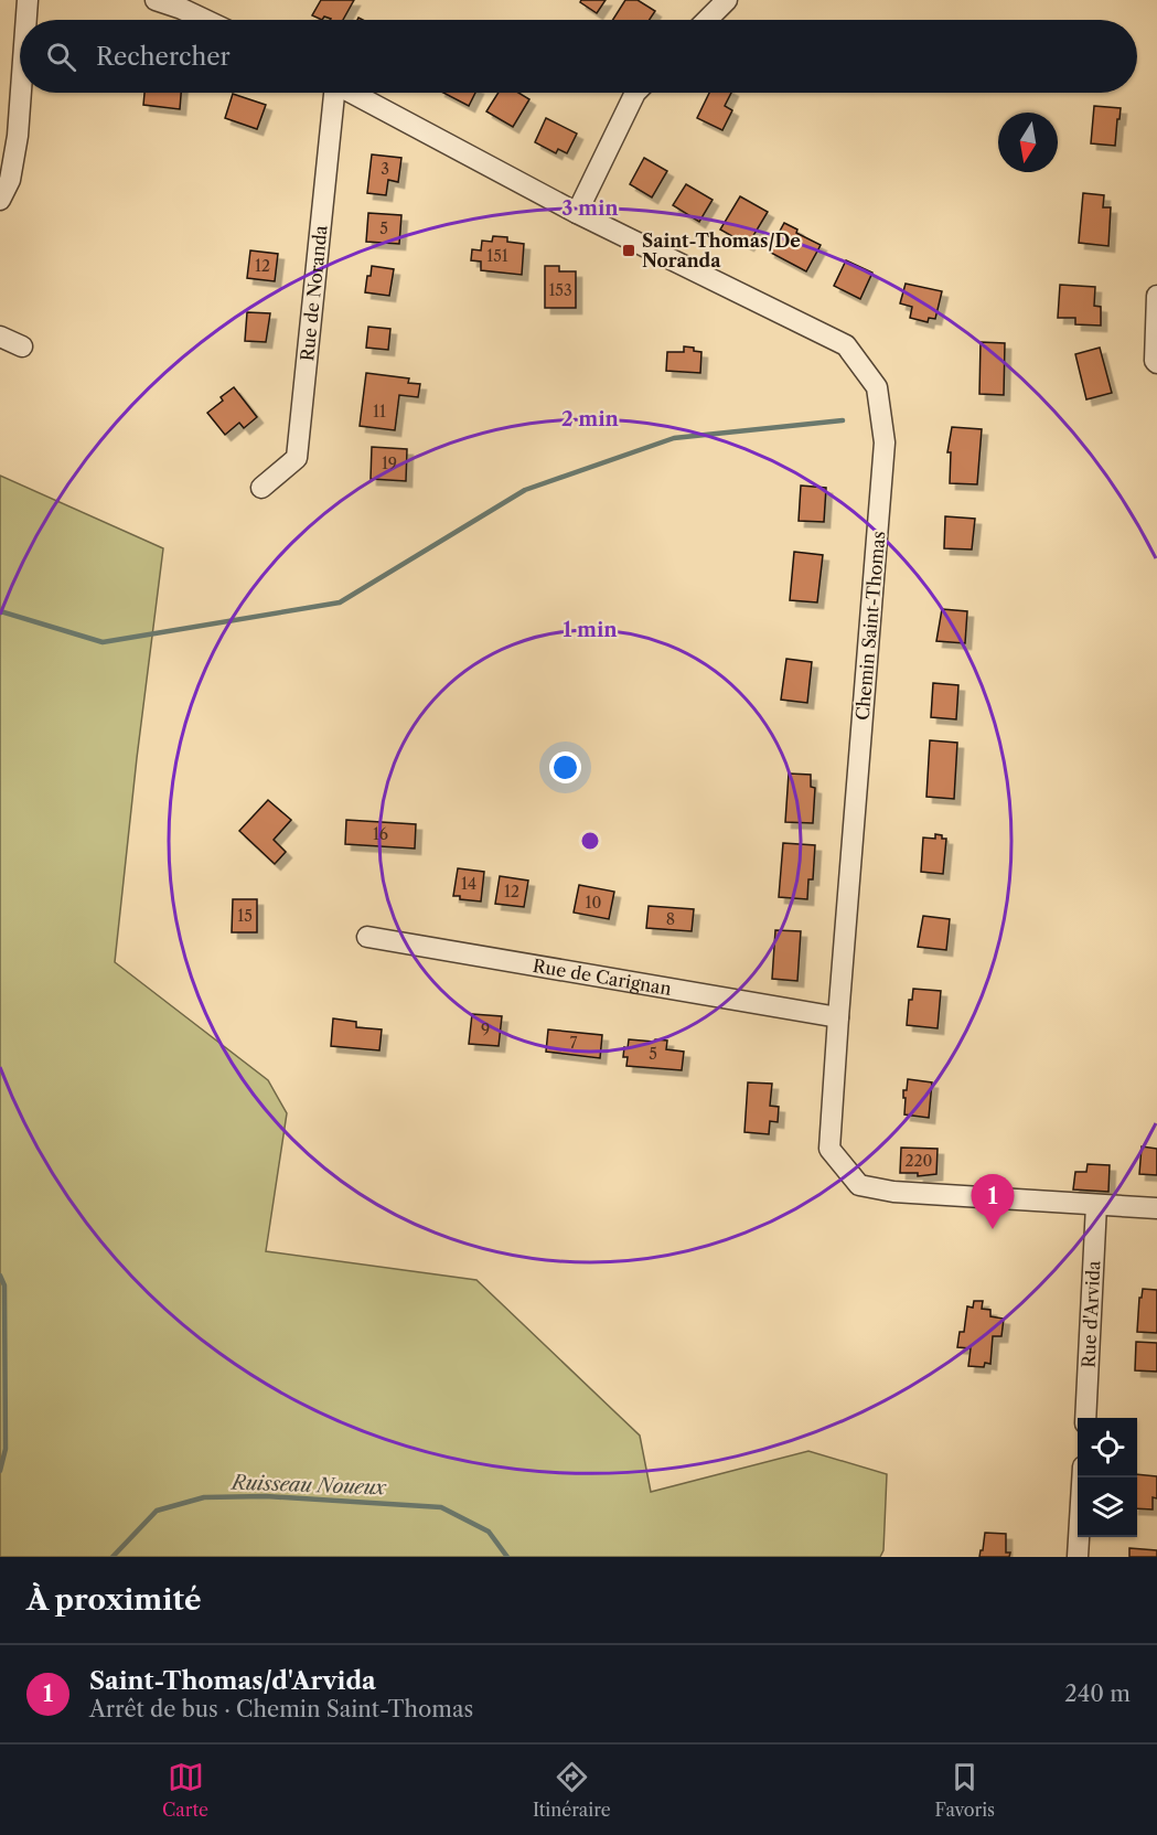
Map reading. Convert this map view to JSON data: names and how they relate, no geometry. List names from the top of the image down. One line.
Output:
{"streets":{"street":["Rue de Noranda","Chemin Saint-Thomas","Rue de Carignan","Rue d'Arvida"]},"crossings":[["Chemin Saint-Thomas","Rue de Carignan"],["Chemin Saint-Thomas","Rue d'Arvida"]],"water":["Ruisseau Noueux"],"places":{"transit":["Saint-Thomas/De Noranda"]},"house_numbers":["3","5","151","12","153","11","19","16","14","12","10","15","8","9","7","5","220"],"north":"bottom","page":{"search":"Rechercher","pins":"1","heading":"À proximité","list":[{"mark":"1","name":"Saint-Thomas/d'Arvida","note":"Arrêt de bus · Chemin Saint-Thomas","value":"240 m"}],"nav":["Carte","Itinéraire","Favoris"]},"rings":["3 min","2 min","1 min"]}
